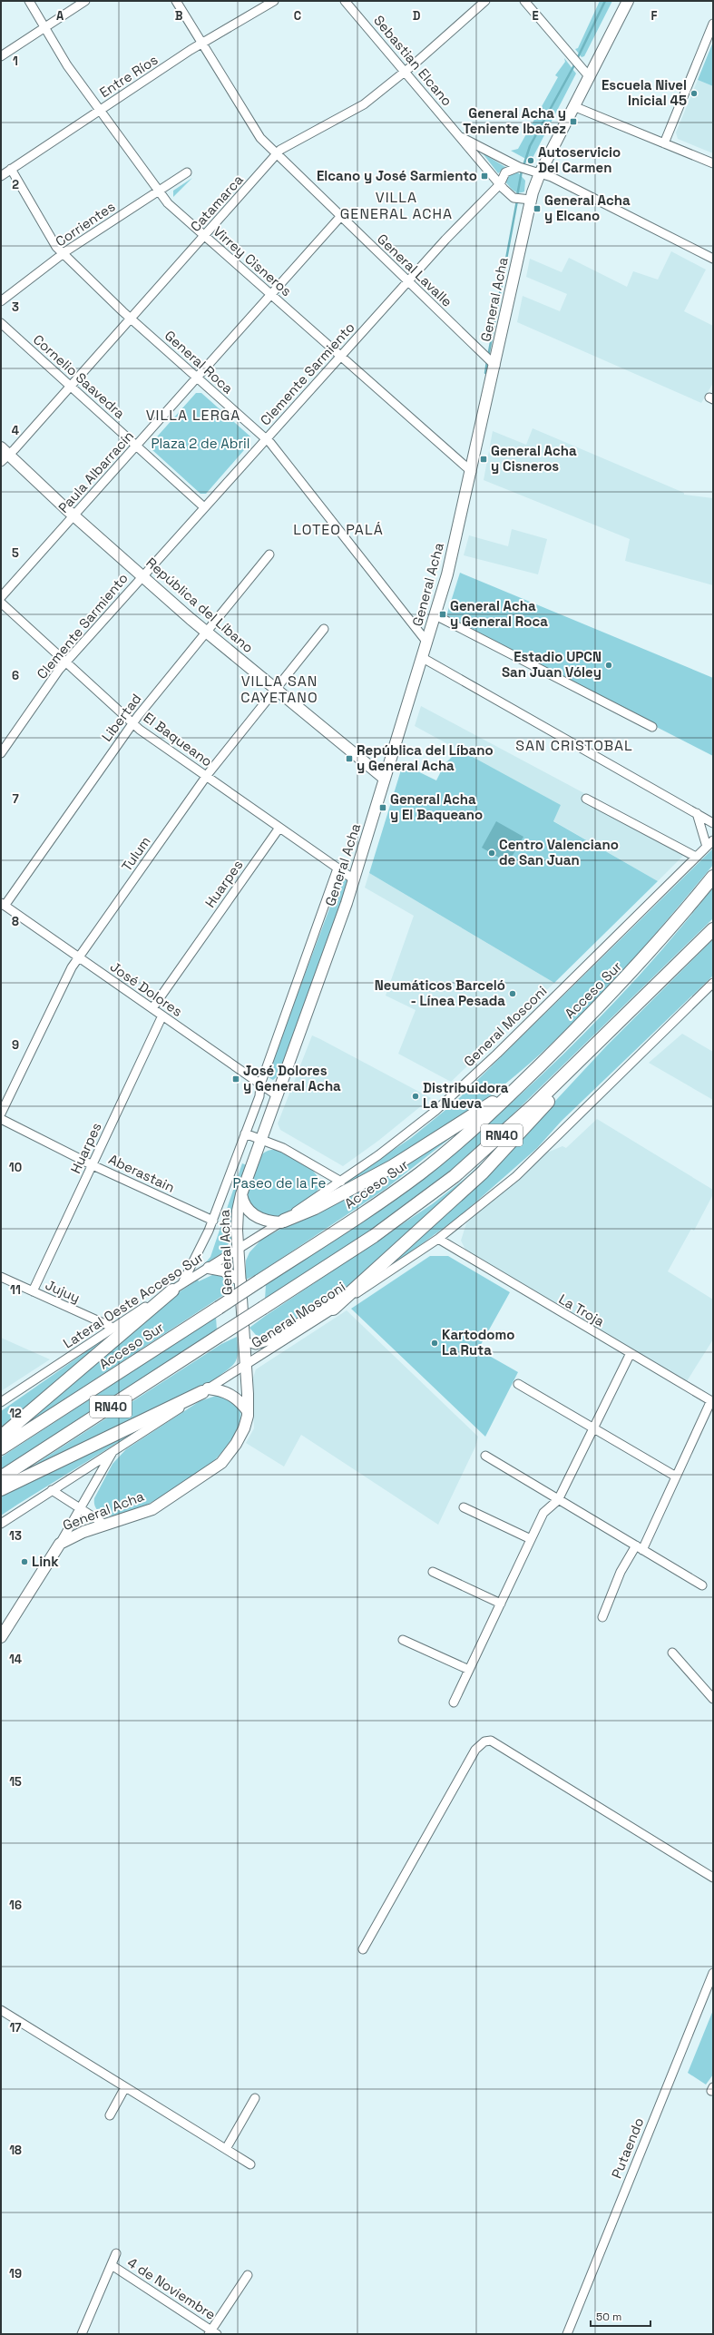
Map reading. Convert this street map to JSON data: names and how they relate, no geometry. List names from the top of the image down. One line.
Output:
{"streets":{"highway":["Acceso Sur","RN40"],"main road":["General Acha","República del Líbano"],"street":["Sebastian Elcano","Entre Ríos","Catamarca","Corrientes","Virrey Cisneros","General Lavalle","General Roca","Clemente Sarmiento","Cornelio Saavedra","Paula Albarracín","Libertad","El Baqueano","Tulum","Huarpes","José Dolores","General Mosconi","Aberastain","Jujuy","Lateral Oeste Acceso Sur","La Troja","Putaendo","4 de Noviembre"]},"crossings":[["Sebastian Elcano","Catamarca"],["Sebastian Elcano","General Acha"],["Sebastian Elcano","Clemente Sarmiento"],["Entre Ríos","Virrey Cisneros"],["Entre Ríos","General Lavalle"],["Entre Ríos","General Roca"],["Catamarca","Virrey Cisneros"],["Catamarca","General Lavalle"],["Catamarca","General Roca"],["Catamarca","Cornelio Saavedra"],["Catamarca","República del Líbano"],["Corrientes","Virrey Cisneros"],["Corrientes","General Roca"],["Virrey Cisneros","General Acha"],["Virrey Cisneros","Clemente Sarmiento"],["Virrey Cisneros","Paula Albarracín"],["General Lavalle","General Acha"],["General Lavalle","Clemente Sarmiento"],["General Lavalle","Paula Albarracín"],["General Acha","General Roca"],["General Acha","Clemente Sarmiento"],["General Acha","República del Líbano"],["General Acha","El Baqueano"],["General Acha","José Dolores"],["General Acha","General Mosconi"],["General Acha","Aberastain"],["General Acha","Lateral Oeste Acceso Sur"],["General Roca","Clemente Sarmiento"],["General Roca","Paula Albarracín"],["Clemente Sarmiento","Cornelio Saavedra"],["Clemente Sarmiento","República del Líbano"],["Clemente Sarmiento","El Baqueano"],["Cornelio Saavedra","Paula Albarracín"],["Paula Albarracín","República del Líbano"],["República del Líbano","Libertad"],["República del Líbano","Tulum"],["Libertad","El Baqueano"],["Libertad","José Dolores"],["El Baqueano","Tulum"],["El Baqueano","Huarpes"],["Tulum","José Dolores"],["Huarpes","José Dolores"],["Huarpes","Aberastain"],["Huarpes","Jujuy"],["General Mosconi","Lateral Oeste Acceso Sur"],["General Mosconi","La Troja"],["Jujuy","Lateral Oeste Acceso Sur"]],"districts":["VILLA GENERAL ACHA","VILLA LERGA","LOTEO PALÁ","VILLA SAN CAYETANO","SAN CRISTOBAL"],"parks":["Plaza 2 de Abril","Paseo de la Fe"],"places":{"other":["Escuela Nivel Inicial 45","Autoservicio Del Carmen","Estadio UPCN San Juan Vóley","Centro Valenciano de San Juan","Neumáticos Barceló - Línea Pesada","Distribuidora La Nueva","Kartodomo La Ruta","Link"],"transit":["General Acha y Teniente Ibañez","Elcano y José Sarmiento","General Acha y Elcano","General Acha y Cisneros","General Acha y General Roca","República del Líbano y General Acha","General Acha y El Baqueano","José Dolores y General Acha"]},"scale_bar":"50 m","grid":{"columns":["A","B","C","D","E","F"],"rows":["1","2","3","4","5","6","7","8","9","10","11","12","13","14","15","16","17","18","19"]}}
